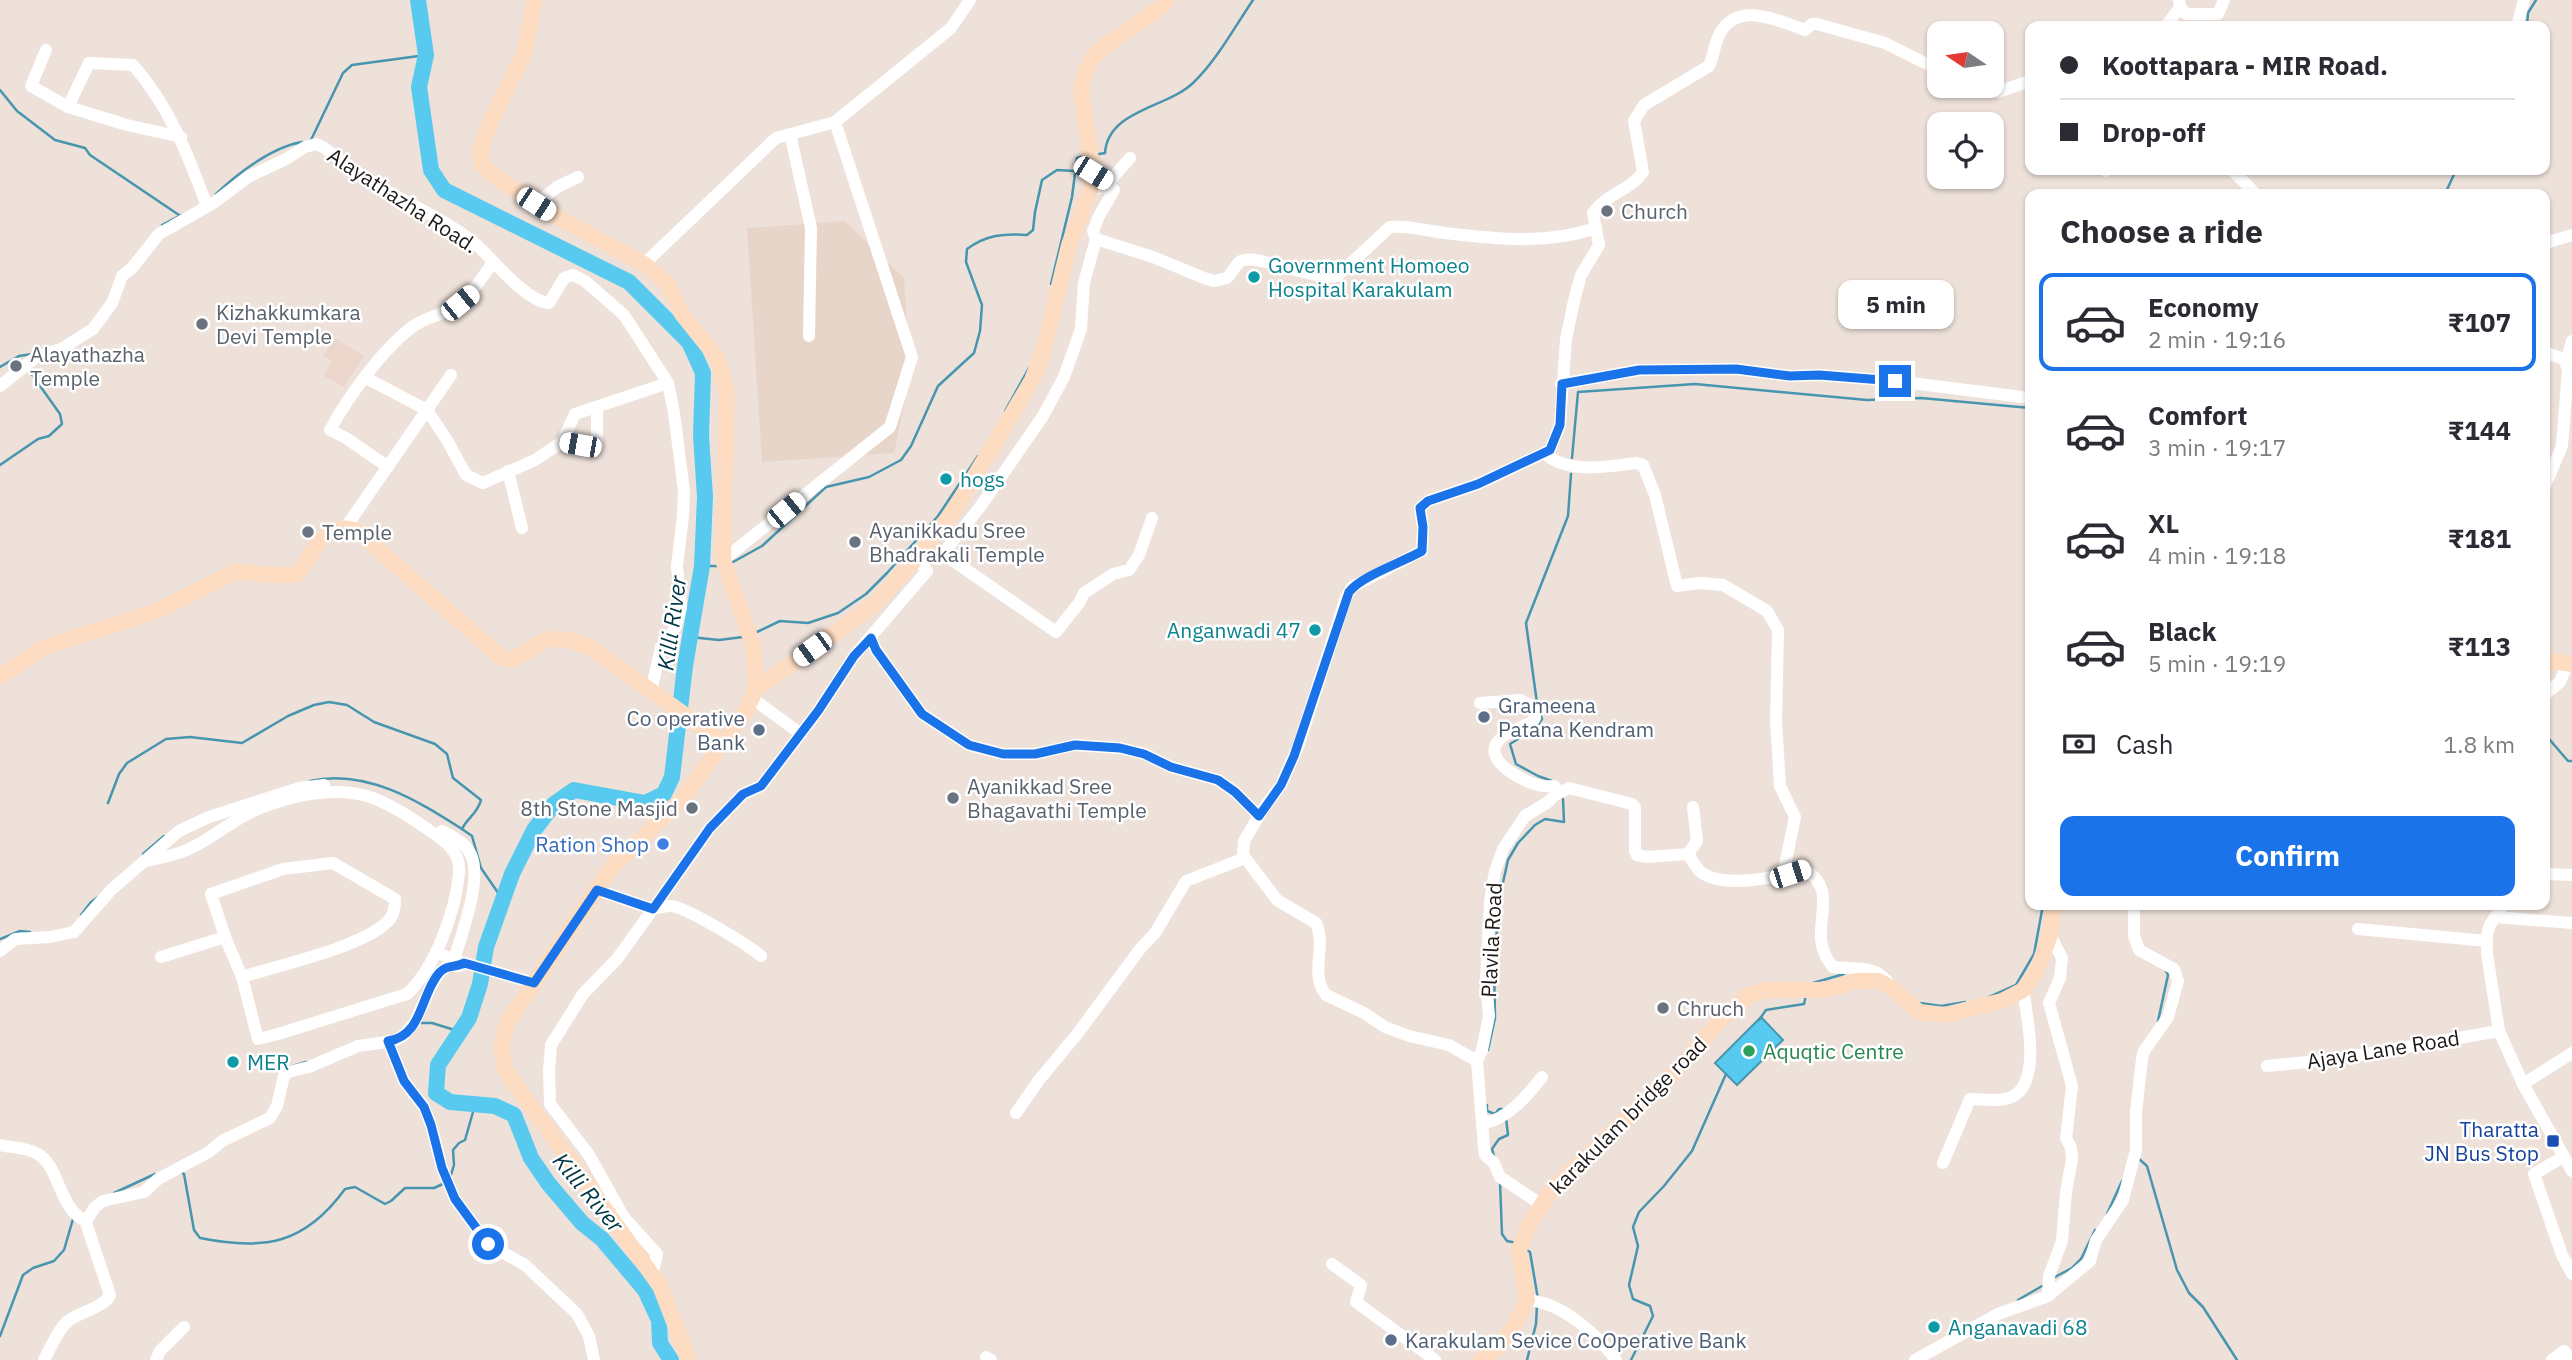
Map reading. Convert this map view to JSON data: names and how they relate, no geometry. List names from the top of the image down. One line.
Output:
{"streets":{"main road":["karakulam bridge road"],"street":["Alayathazha Road.","Plavila Road","Ajaya Lane Road"]},"crossings":[["Plavila Road","karakulam bridge road"]],"water":["Killi River"],"places":{"other":["Church","Government Homoeo Hospital Karakulam","Kizhakkumkara Devi Temple","Alayathazha Temple","hogs","Temple","Ayanikkadu Sree Bhadrakali Temple","Anganwadi 47","Grameena Patana Kendram","Co operative Bank","Ayanikkad Sree Bhagavathi Temple","8th Stone Masjid","Ration Shop","Chruch","Aquqtic Centre","MER","Anganavadi 68","Karakulam Sevice CoOperative Bank"],"transit":["Tharatta JN Bus Stop"]},"north":"left","page":{"banner":["Koottapara - MIR Road.","Drop-off"],"heading":"Choose a ride","list":[{"name":"Economy","note":"2 min · 19:16","value":"₹107"},{"name":"Comfort","note":"3 min · 19:17","value":"₹144"},{"name":"XL","note":"4 min · 19:18","value":"₹181"},{"name":"Black","note":"5 min · 19:19","value":"₹113"}],"bubble":"5 min","pay":["Cash","1.8 km"],"buttons":"Confirm"}}
